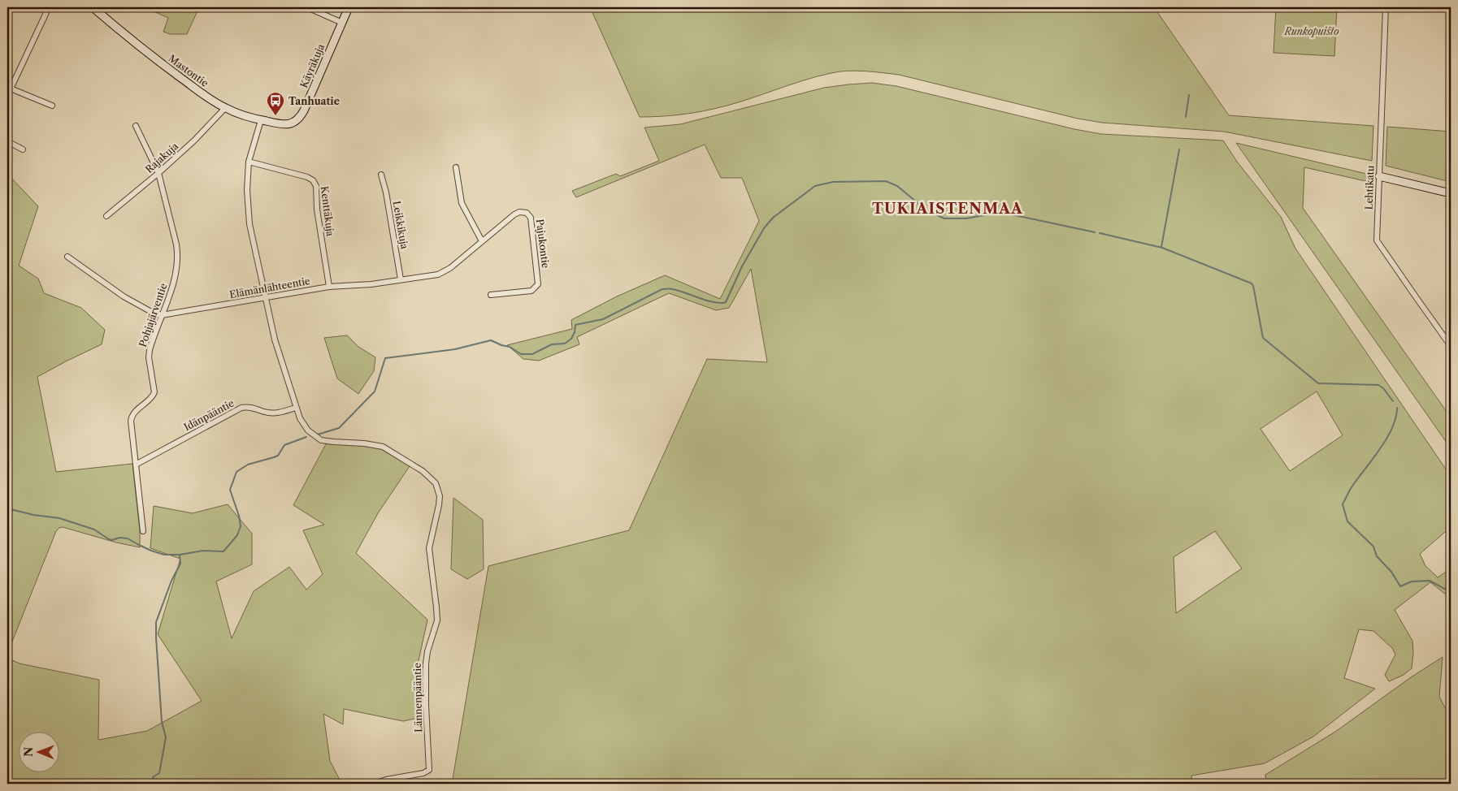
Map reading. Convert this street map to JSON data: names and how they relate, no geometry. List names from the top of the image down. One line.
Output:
{"streets":{"street":["Käyräkuja","Mastontie","Rajakuja","Lehtikatu","Kenttäkuja","Leikkikuja","Pajukontie","Elämänlähteentie","Pohjajärventie","Idänpääntie","Lännenpääntie"]},"crossings":[["Käyräkuja","Mastontie"],["Mastontie","Rajakuja"],["Rajakuja","Pohjajärventie"],["Kenttäkuja","Elämänlähteentie"],["Leikkikuja","Elämänlähteentie"],["Pajukontie","Elämänlähteentie"],["Elämänlähteentie","Pohjajärventie"],["Pohjajärventie","Idänpääntie"],["Idänpääntie","Lännenpääntie"]],"districts":["TUKIAISTENMAA"],"parks":["Runkopuisto"],"places":{"bus stop":["Tanhuatie"]},"north":"left"}
